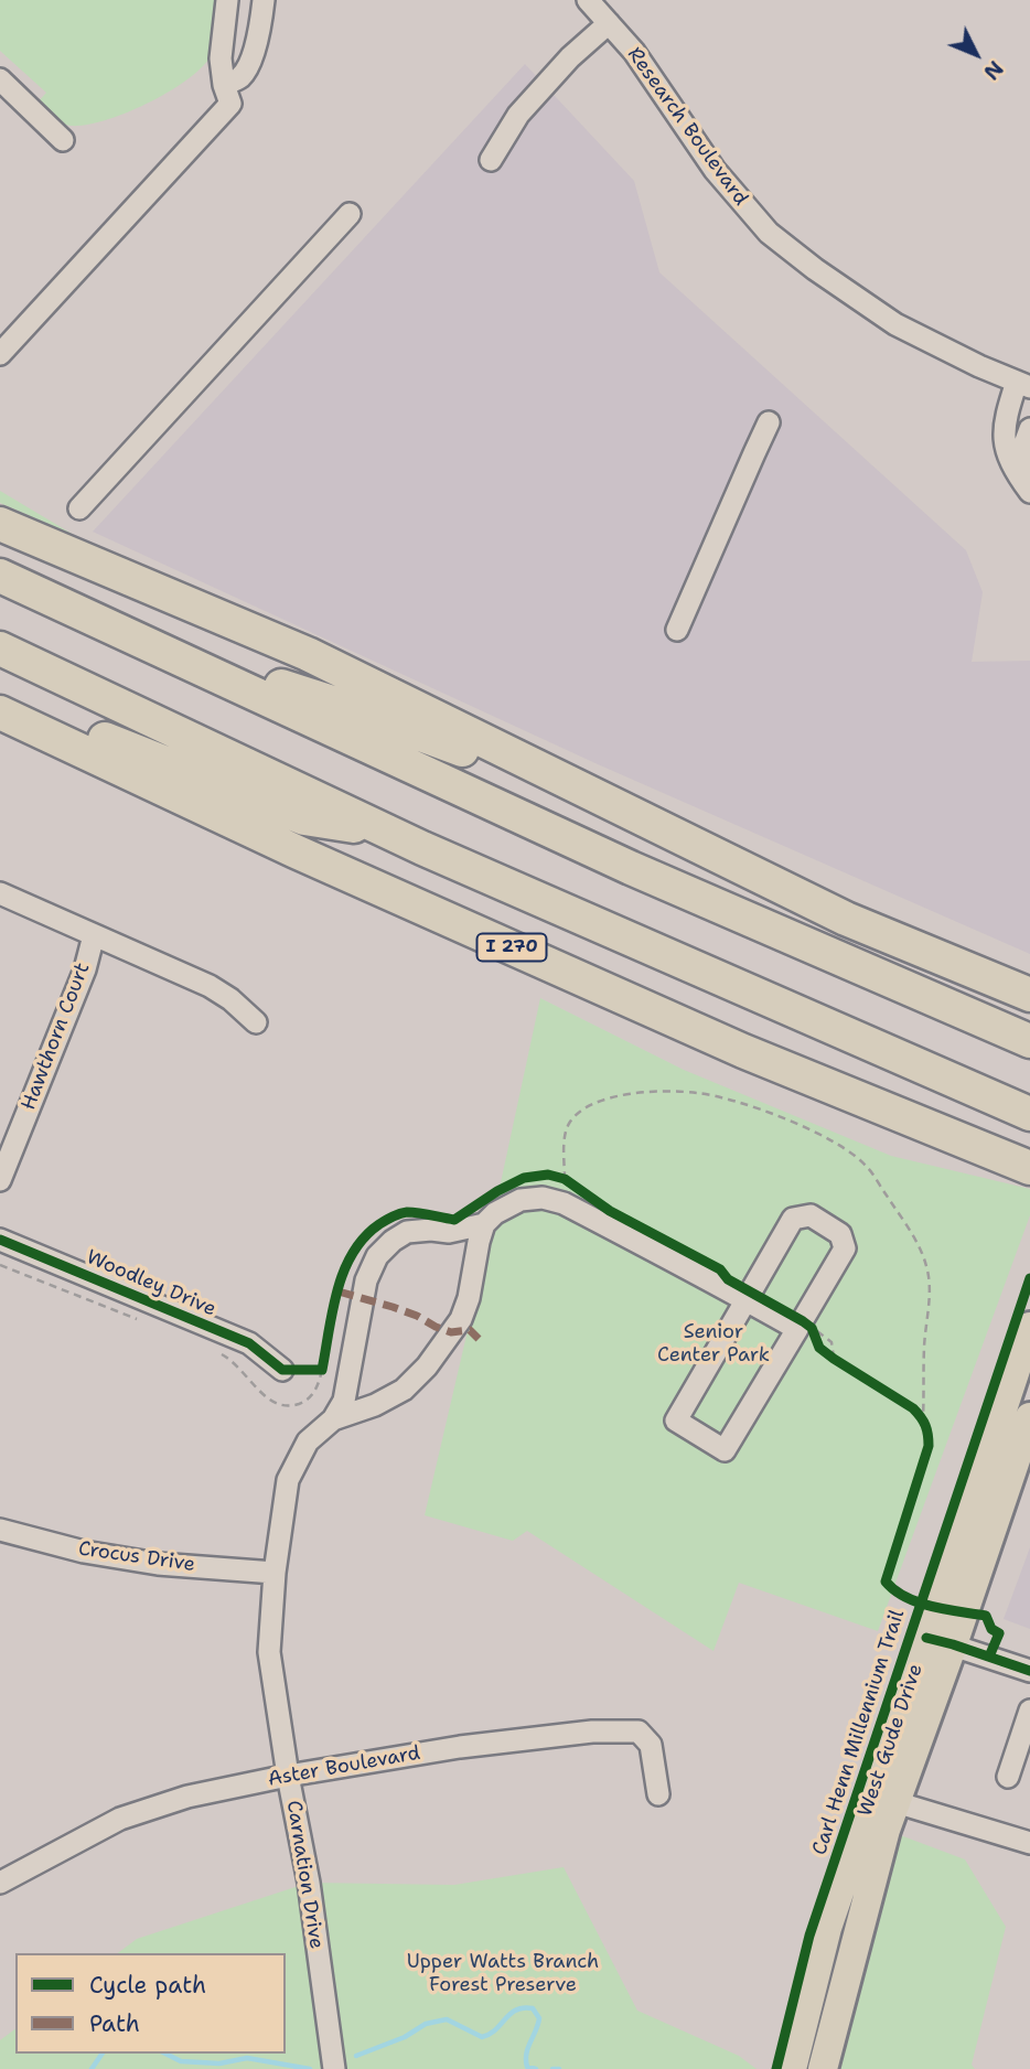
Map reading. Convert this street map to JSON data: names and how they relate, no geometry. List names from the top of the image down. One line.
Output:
{"streets":{"highway":["I 270"],"main road":["West Gude Drive"],"street":["Research Boulevard","Hawthorn Court","Woodley Drive","Crocus Drive","Aster Boulevard","Carnation Drive"],"cycle path":["Carl Henn Millennium Trail"]},"crossings":[["Crocus Drive","Carnation Drive"],["Aster Boulevard","Carnation Drive"]],"parks":["Senior Center Park","Upper Watts Branch Forest Preserve"],"legend":["Cycle path","Path"],"north":"bottom right"}
